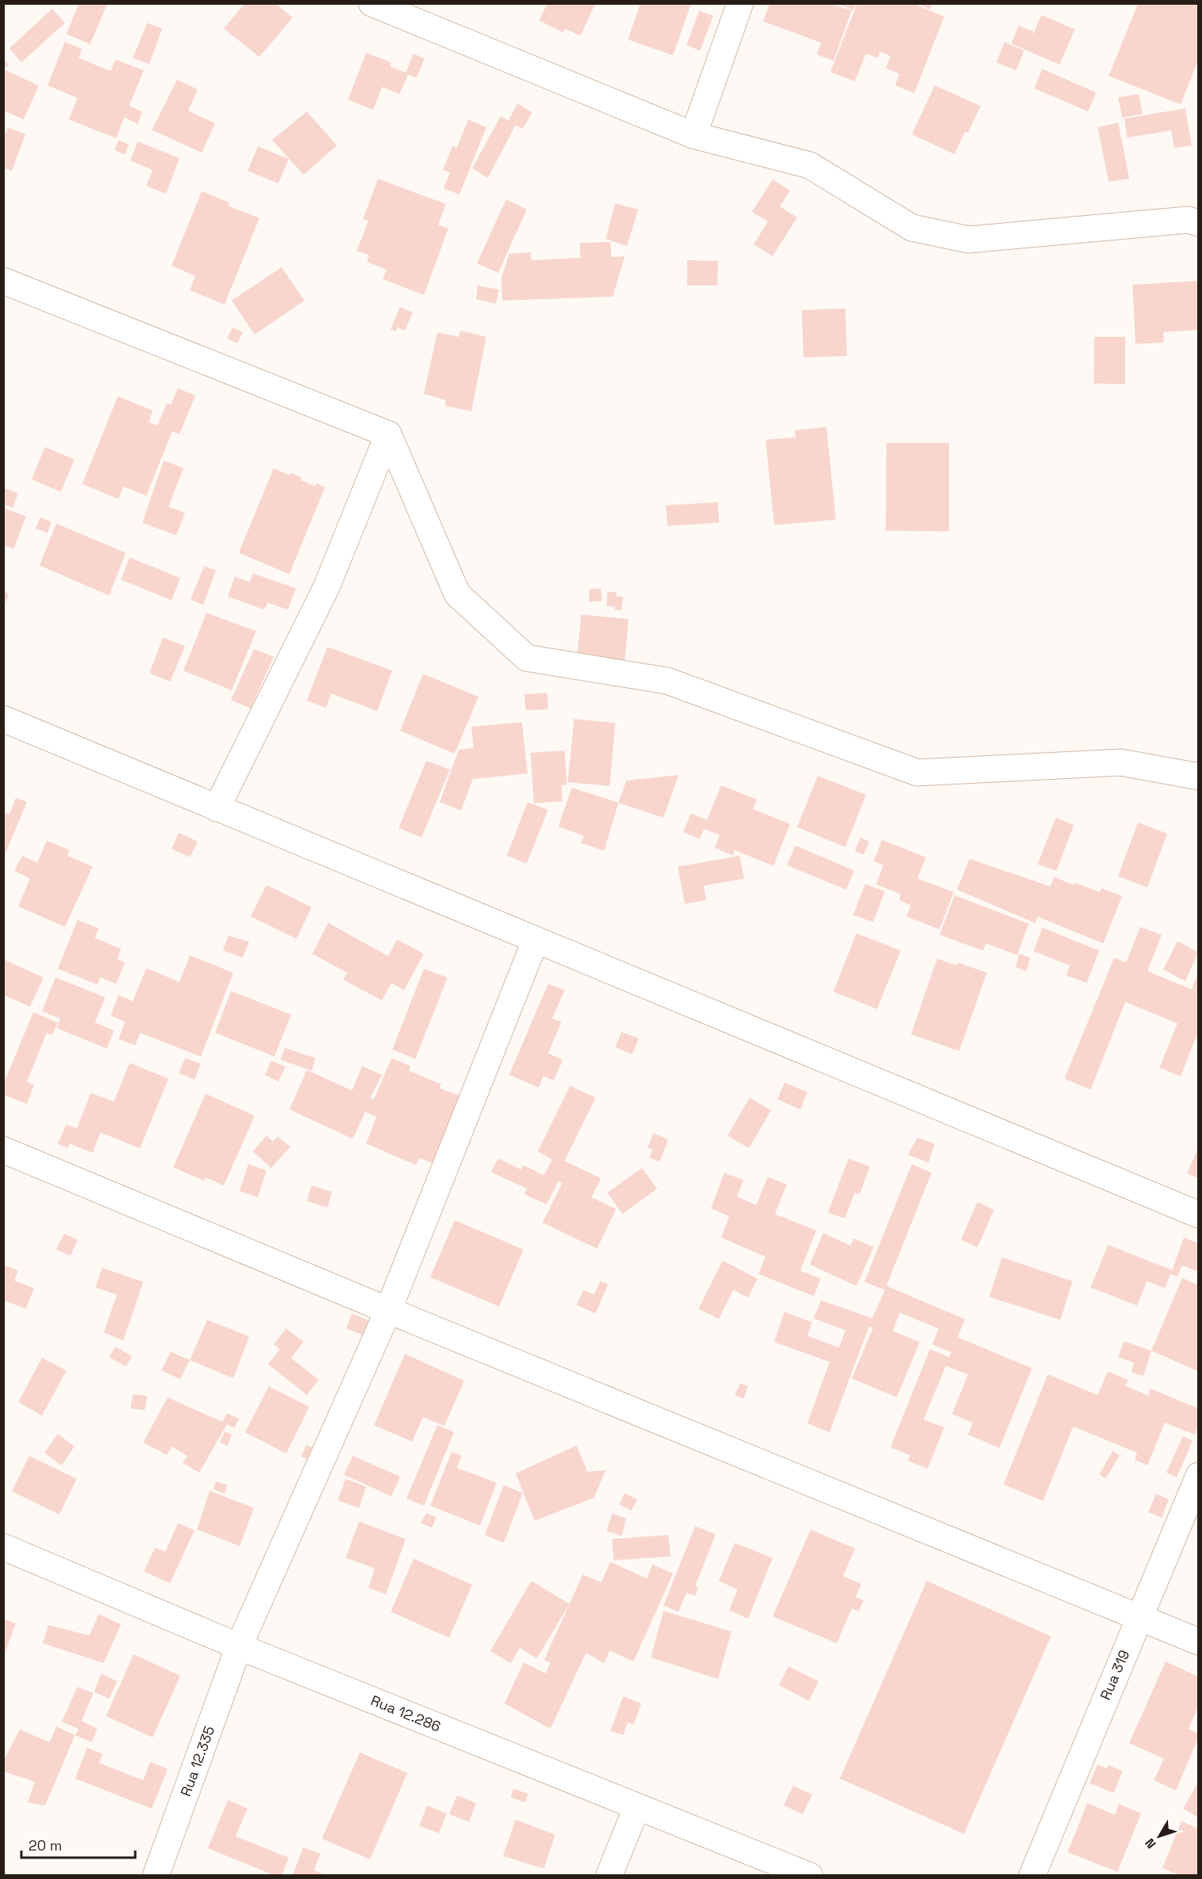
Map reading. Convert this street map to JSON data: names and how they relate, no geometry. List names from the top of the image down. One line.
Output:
{"streets":{"street":["Rua 319","Rua 12.286","Rua 12.335"]},"crossings":[["Rua 12.286","Rua 12.335"]],"scale_bar":"20 m","north":"bottom left"}
